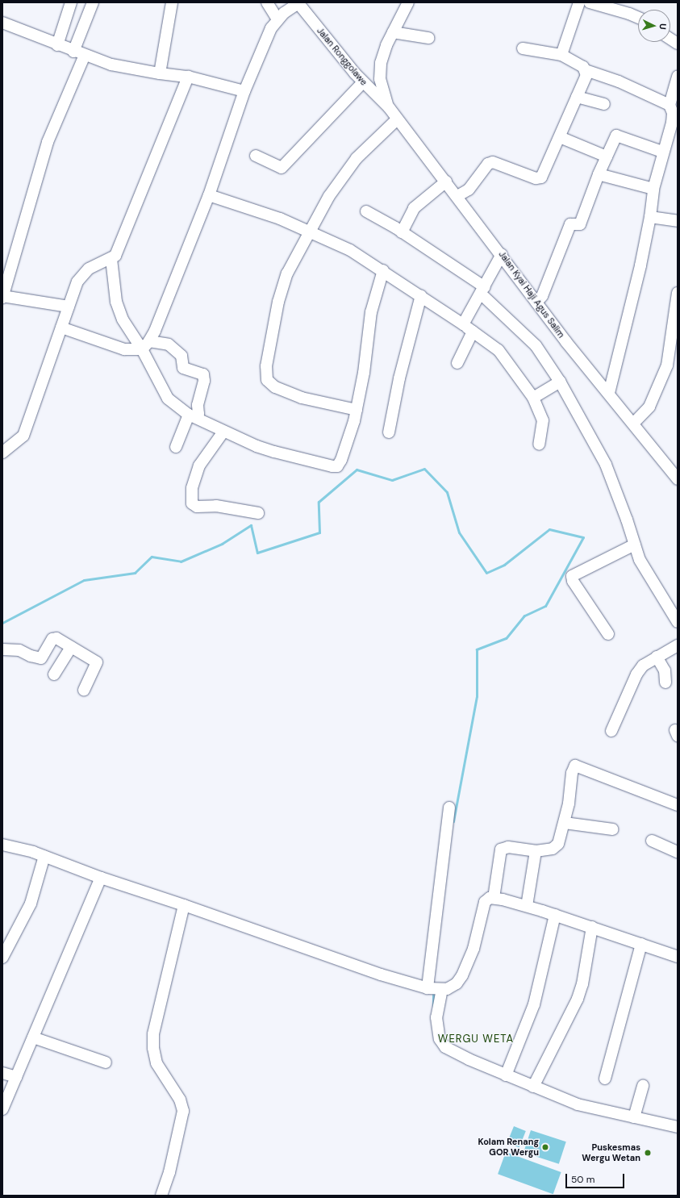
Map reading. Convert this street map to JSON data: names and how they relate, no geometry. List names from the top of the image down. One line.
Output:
{"streets":{"street":["Jalan Ronggolawe","Jalan Kyai Haji Agus Salim"]},"crossings":[["Jalan Ronggolawe","Jalan Kyai Haji Agus Salim"]],"districts":["WERGU WETA"],"places":["Kolam Renang GOR Wergu","Puskesmas Wergu Wetan"],"scale_bar":"50 m","north":"right"}
